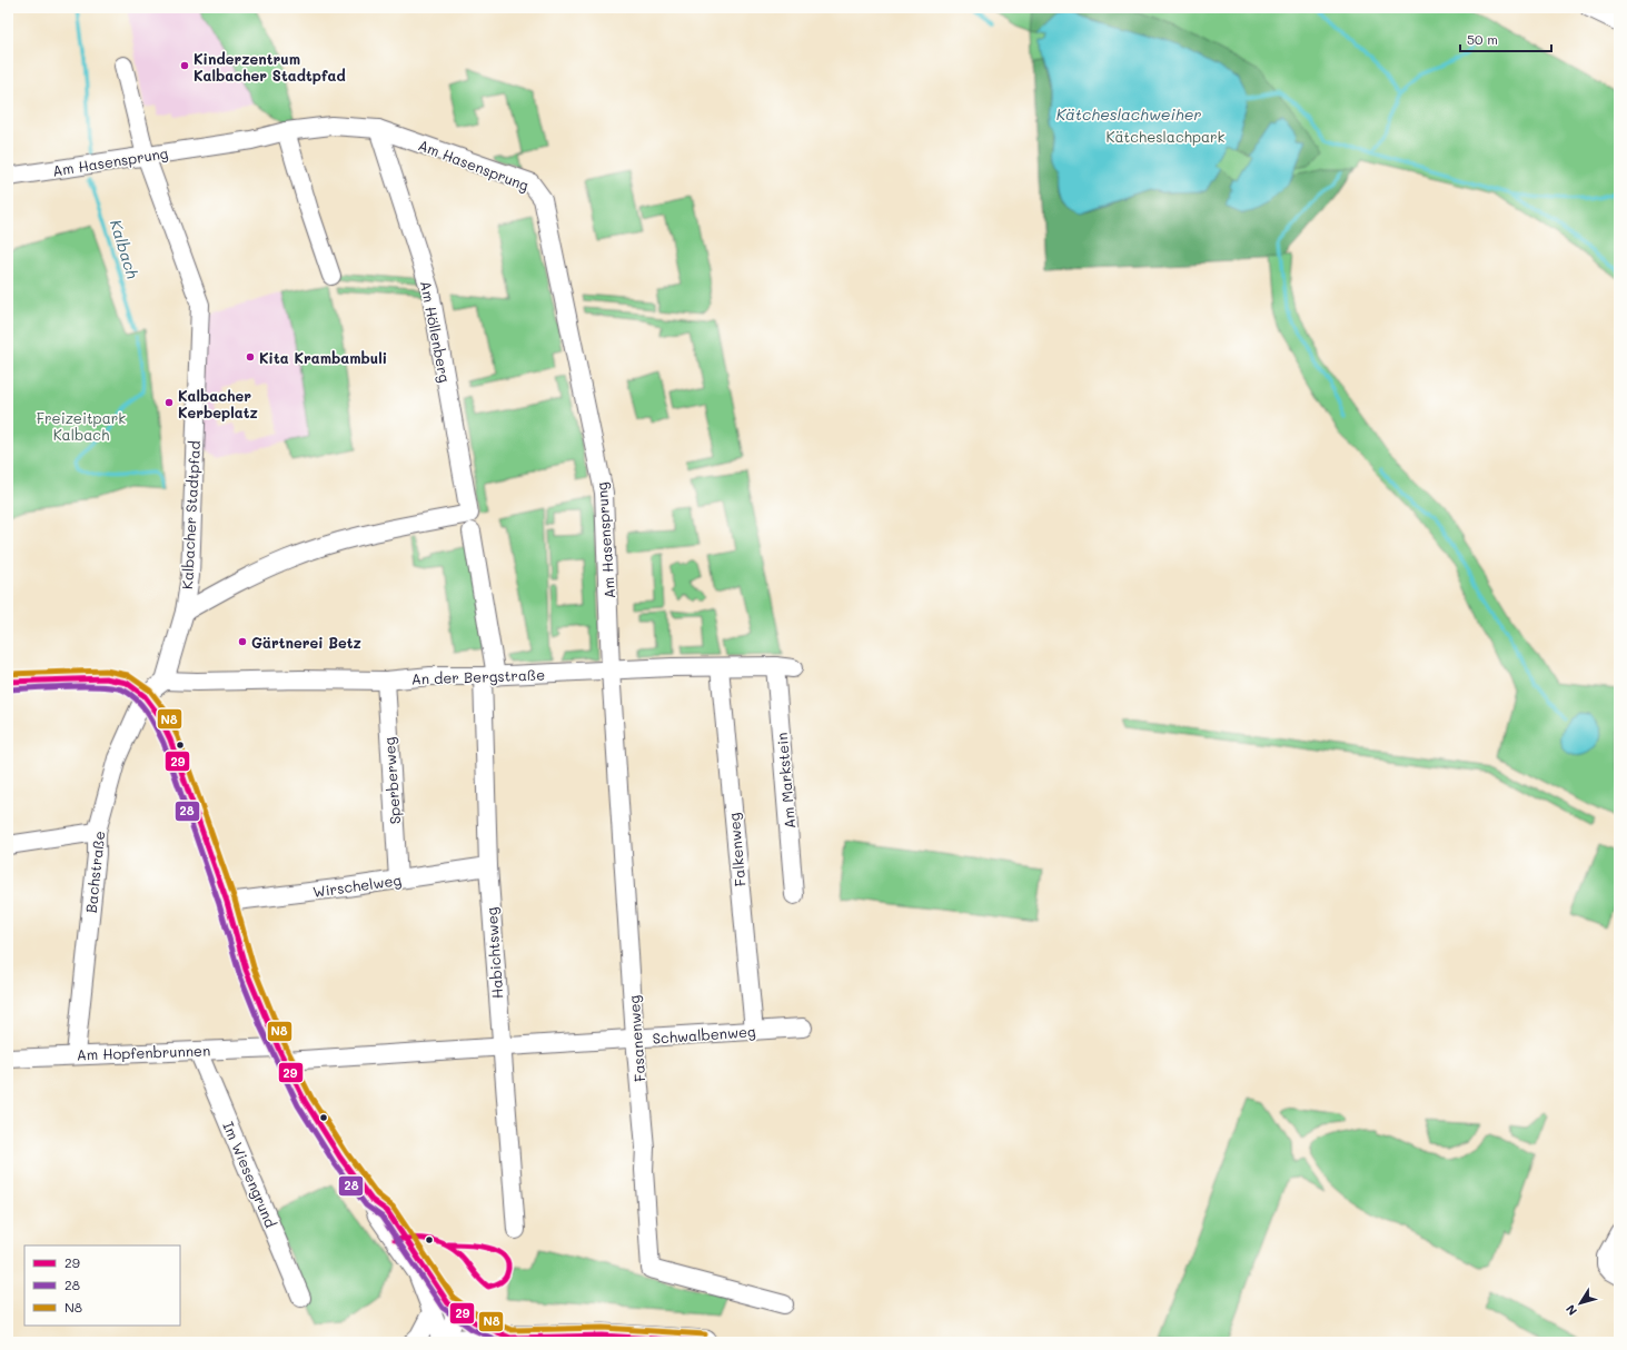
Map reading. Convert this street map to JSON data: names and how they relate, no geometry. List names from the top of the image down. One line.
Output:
{"streets":{"street":["Am Hasensprung","Am Höllenberg","Kalbacher Stadtpfad","An der Bergstraße","Sperberweg","Am Markstein","Falkenweg","Bachstraße","Wirschelweg","Habichtsweg","Schwalbenweg","Fasanenweg","Am Hopfenbrunnen","Im Wiesengrund"]},"crossings":[["Am Hasensprung","Am Höllenberg"],["Am Hasensprung","Kalbacher Stadtpfad"],["Am Hasensprung","An der Bergstraße"],["Am Hasensprung","Fasanenweg"],["Am Höllenberg","Kalbacher Stadtpfad"],["Kalbacher Stadtpfad","An der Bergstraße"],["An der Bergstraße","Sperberweg"],["An der Bergstraße","Am Markstein"],["An der Bergstraße","Falkenweg"],["An der Bergstraße","Habichtsweg"],["An der Bergstraße","Fasanenweg"],["Sperberweg","Wirschelweg"],["Falkenweg","Schwalbenweg"],["Bachstraße","Am Hopfenbrunnen"],["Wirschelweg","Habichtsweg"],["Habichtsweg","Schwalbenweg"],["Schwalbenweg","Fasanenweg"],["Schwalbenweg","Am Hopfenbrunnen"],["Am Hopfenbrunnen","Im Wiesengrund"]],"water":["Kätcheslachweiher","Kalbach"],"parks":["Kätcheslachpark","Freizeitpark Kalbach"],"places":["Kinderzentrum Kalbacher Stadtpfad","Kita Krambambuli","Kalbacher Kerbeplatz","Gärtnerei Betz"],"lines":["transit line N8","transit line 29","transit line 28"],"legend":["29","28","N8"],"scale_bar":"50 m","north":"bottom left"}
